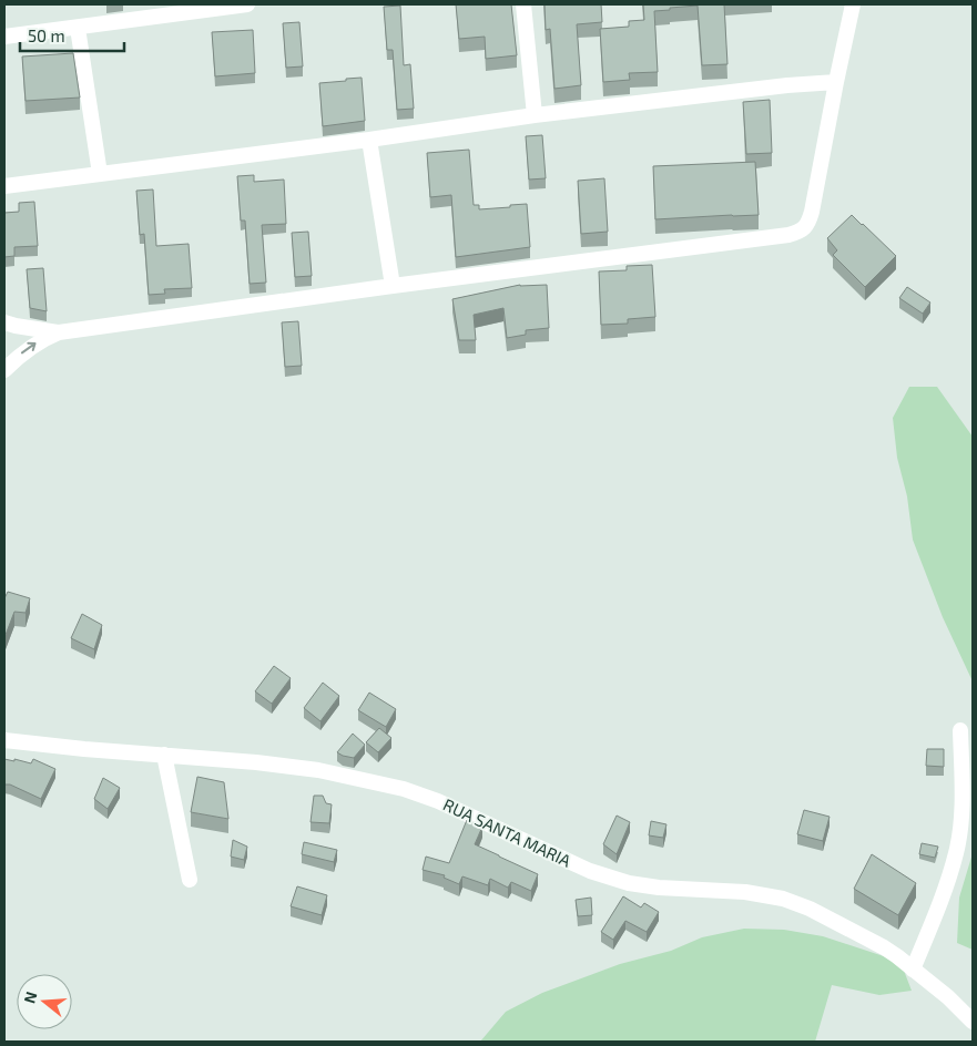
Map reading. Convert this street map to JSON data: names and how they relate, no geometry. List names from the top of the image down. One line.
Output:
{"streets":{"street":["RUA SANTA MARIA"]},"scale_bar":"50 m","north":"left"}
